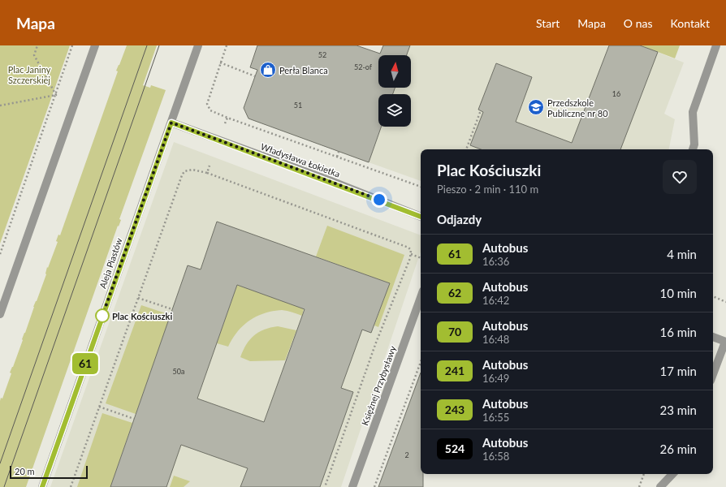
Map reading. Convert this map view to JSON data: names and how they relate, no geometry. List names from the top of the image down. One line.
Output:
{"streets":{"street":["Władysława Łokietka","Aleja Piastów","Księżnej Przybysławy"]},"crossings":[["Władysława Łokietka","Aleja Piastów"]],"parks":["Plac Janiny Szczerskiej"],"places":{"shop":["Perła Blanca"],"school or university":["Przedszkole Publiczne nr 80"],"other":["Plac Kościuszki"]},"lines":["bus line 61"],"house_numbers":["52","52-of","16","51","50a","2"],"scale_bar":"20 m","north":"top","page":{"header":"Mapa","nav":["Start","Mapa","O nas","Kontakt"],"on_map":"61","heading":[["Plac Kościuszki","Pieszo · 2 min · 110 m"],"Odjazdy"],"list":[{"mark":"61","name":"Autobus","note":"16:36","value":"4 min"},{"mark":"62","name":"Autobus","note":"16:42","value":"10 min"},{"mark":"70","name":"Autobus","note":"16:48","value":"16 min"},{"mark":"241","name":"Autobus","note":"16:49","value":"17 min"},{"mark":"243","name":"Autobus","note":"16:55","value":"23 min"},{"mark":"524","name":"Autobus","note":"16:58","value":"26 min"}],"scale":"20 m"}}
